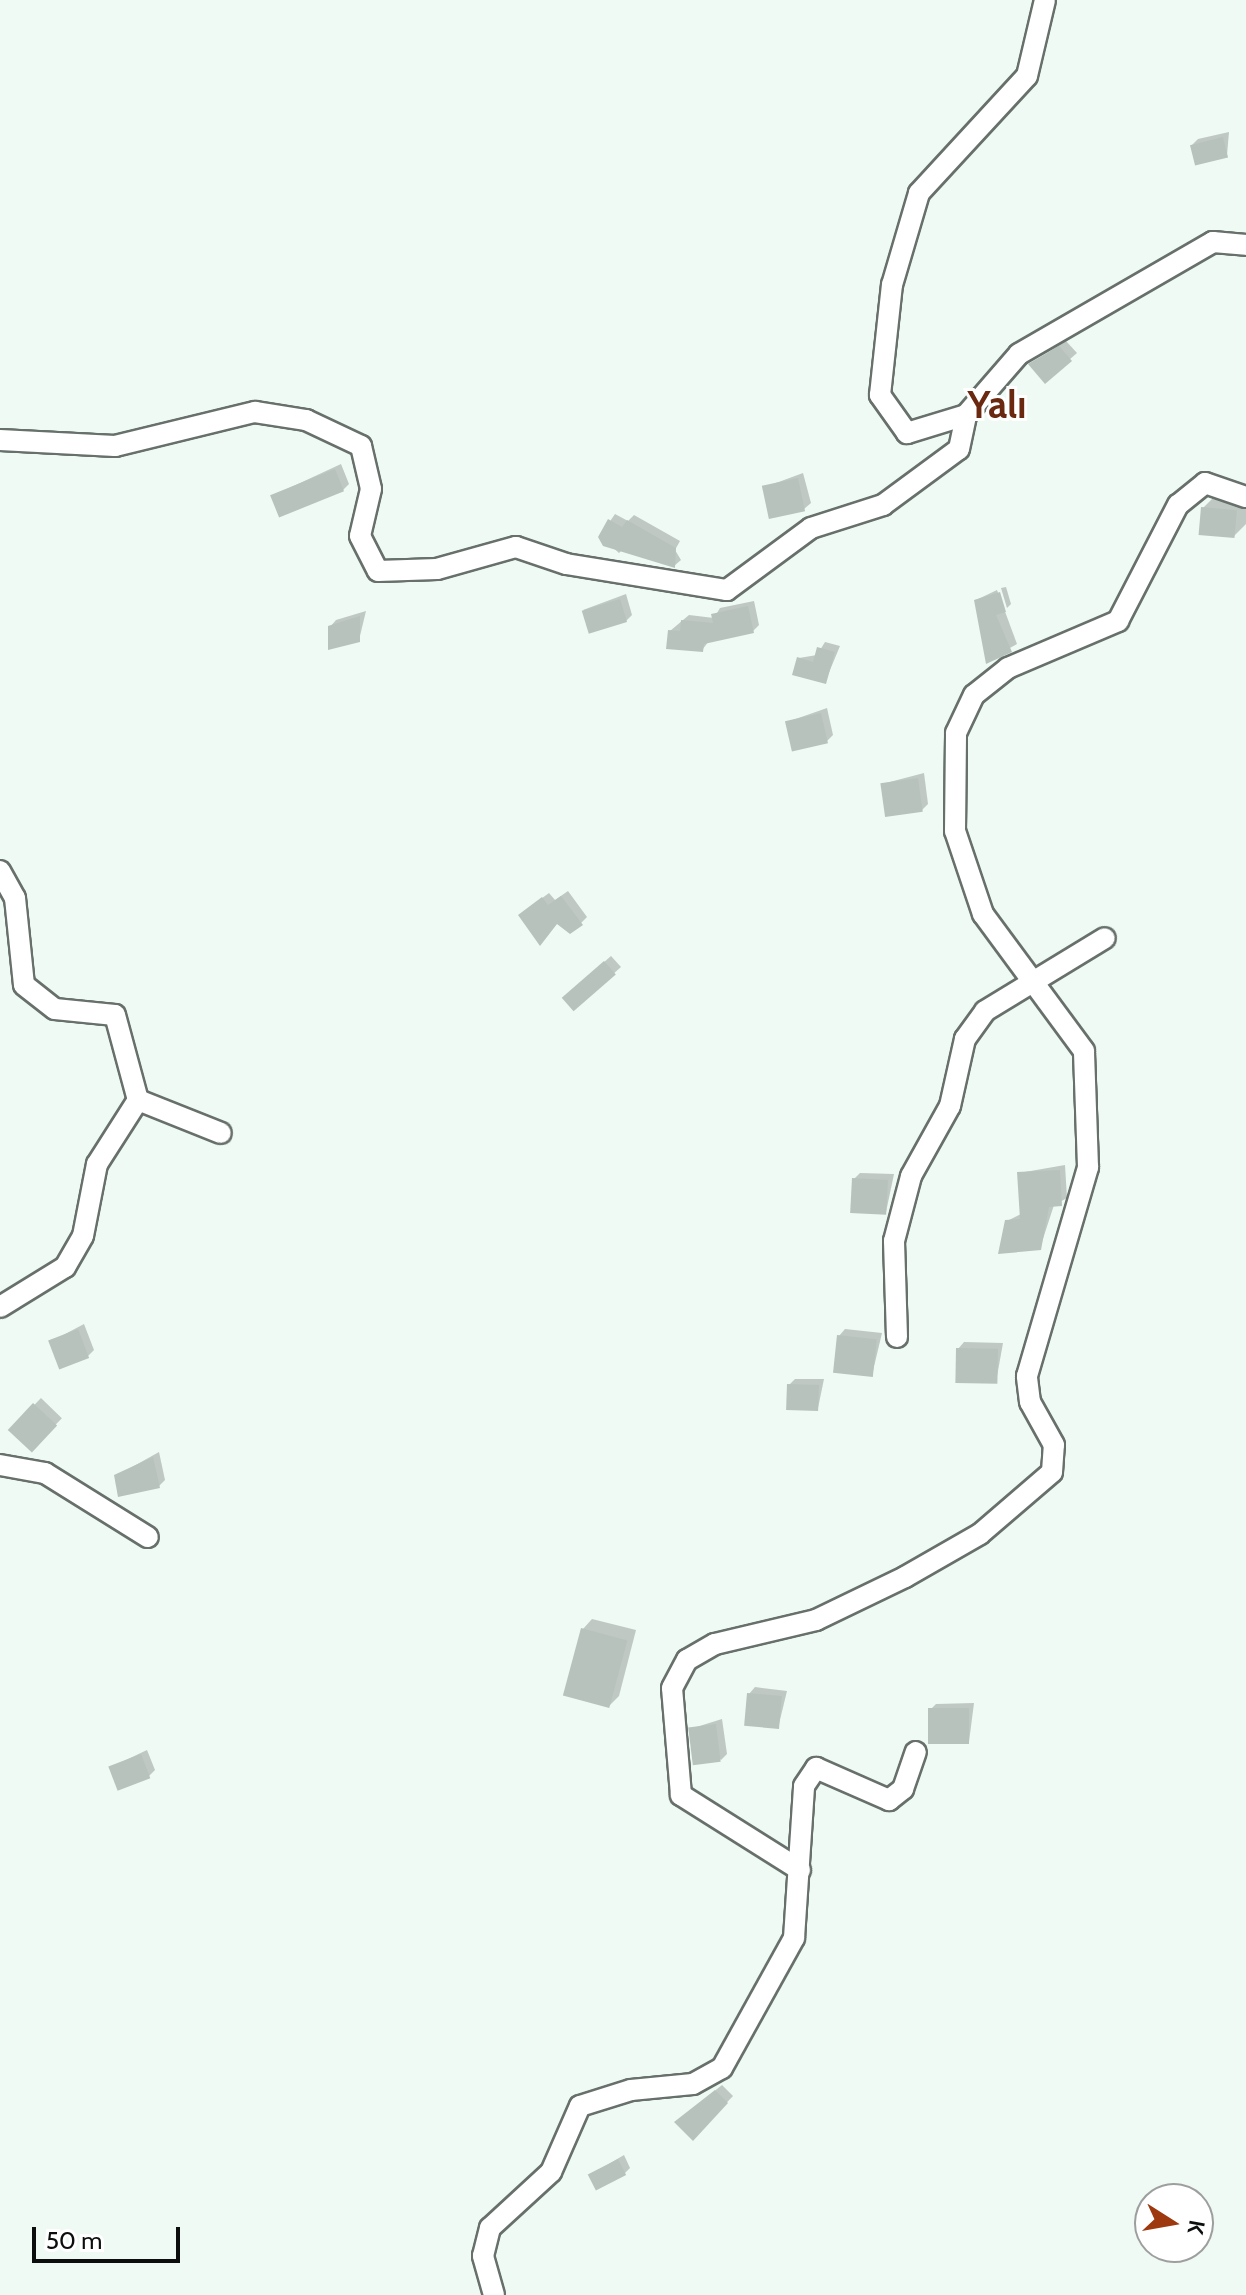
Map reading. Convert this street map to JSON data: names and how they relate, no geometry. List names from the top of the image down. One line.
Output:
{"districts":["Yalı"],"scale_bar":"50 m","north":"right"}
